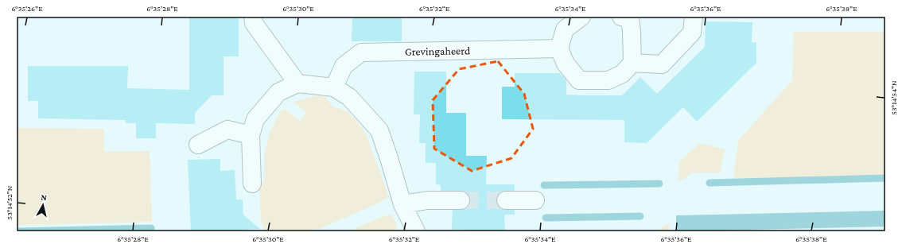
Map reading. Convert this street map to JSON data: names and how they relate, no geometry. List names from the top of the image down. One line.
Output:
{"streets":{"street":["Grevingaheerd"]},"north":"top","coordinates":["6°35'26\"E","6°35'28\"E","6°35'30\"E","6°35'32\"E","6°35'34\"E","6°35'36\"E","6°35'38\"E","53°14'54\"N","53°14'52\"N"]}
